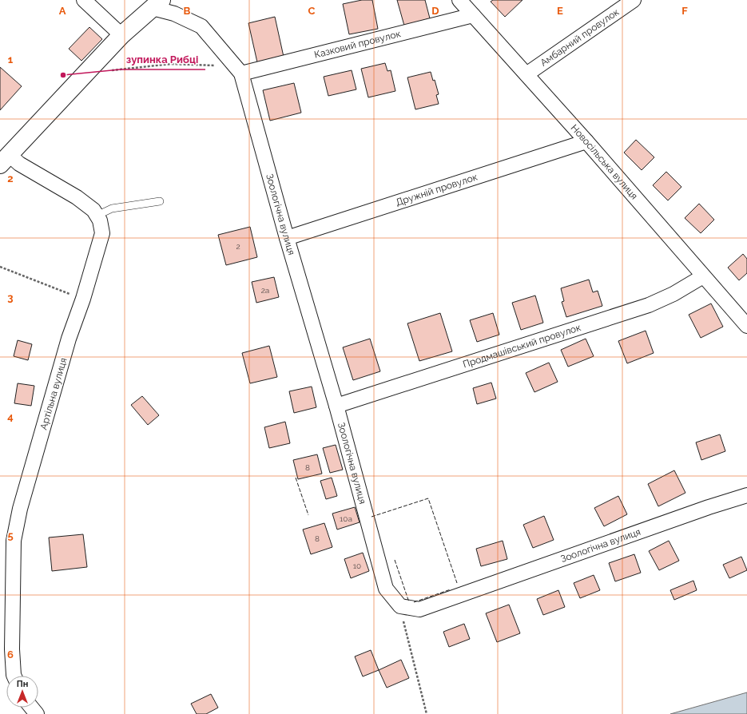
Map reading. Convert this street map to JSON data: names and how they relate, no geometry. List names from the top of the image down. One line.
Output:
{"streets":{"street":["Амбарний провулок","Казковий провулок","Новосільська вулиця","Дружній провулок","Зоологічна вулиця","Продмашівський провулок","Артільна вулиця"]},"crossings":[["Амбарний провулок","Новосільська вулиця"],["Казковий провулок","Новосільська вулиця"],["Казковий провулок","Зоологічна вулиця"],["Новосільська вулиця","Дружній провулок"],["Новосільська вулиця","Продмашівський провулок"],["Дружній провулок","Зоологічна вулиця"],["Зоологічна вулиця","Продмашівський провулок"]],"places":["зупинка Рибці"],"house_numbers":["2","2а","8","10а","8","10"],"north":"top","grid":{"columns":["A","B","C","D","E","F"],"rows":["1","2","3","4","5","6"]}}
